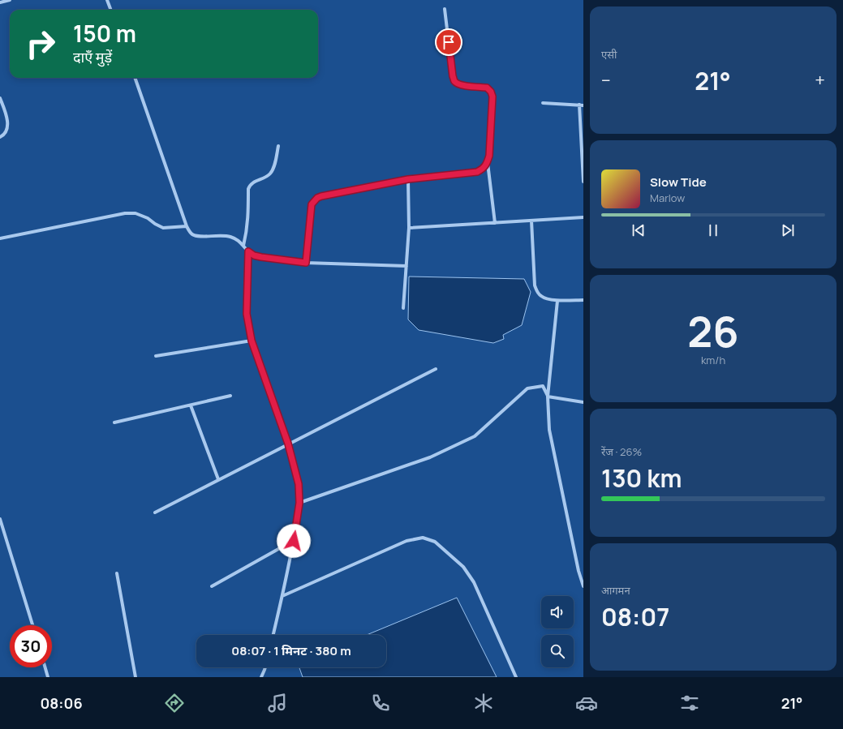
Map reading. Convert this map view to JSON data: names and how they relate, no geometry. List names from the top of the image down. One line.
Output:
{"page":{"tile":["एसी",["26","km/h"],["रेंज · 26%","130 km"],["आगमन","08:07"]],"turn":["150 m","दाएँ मुड़ें"],"heat":["−","21°","+"],"song":["Slow Tide","Marlow"],"limit":"30","trip":"08:07 · 1 मिनट · 380 m","tabs":["08:06","21°"]}}
